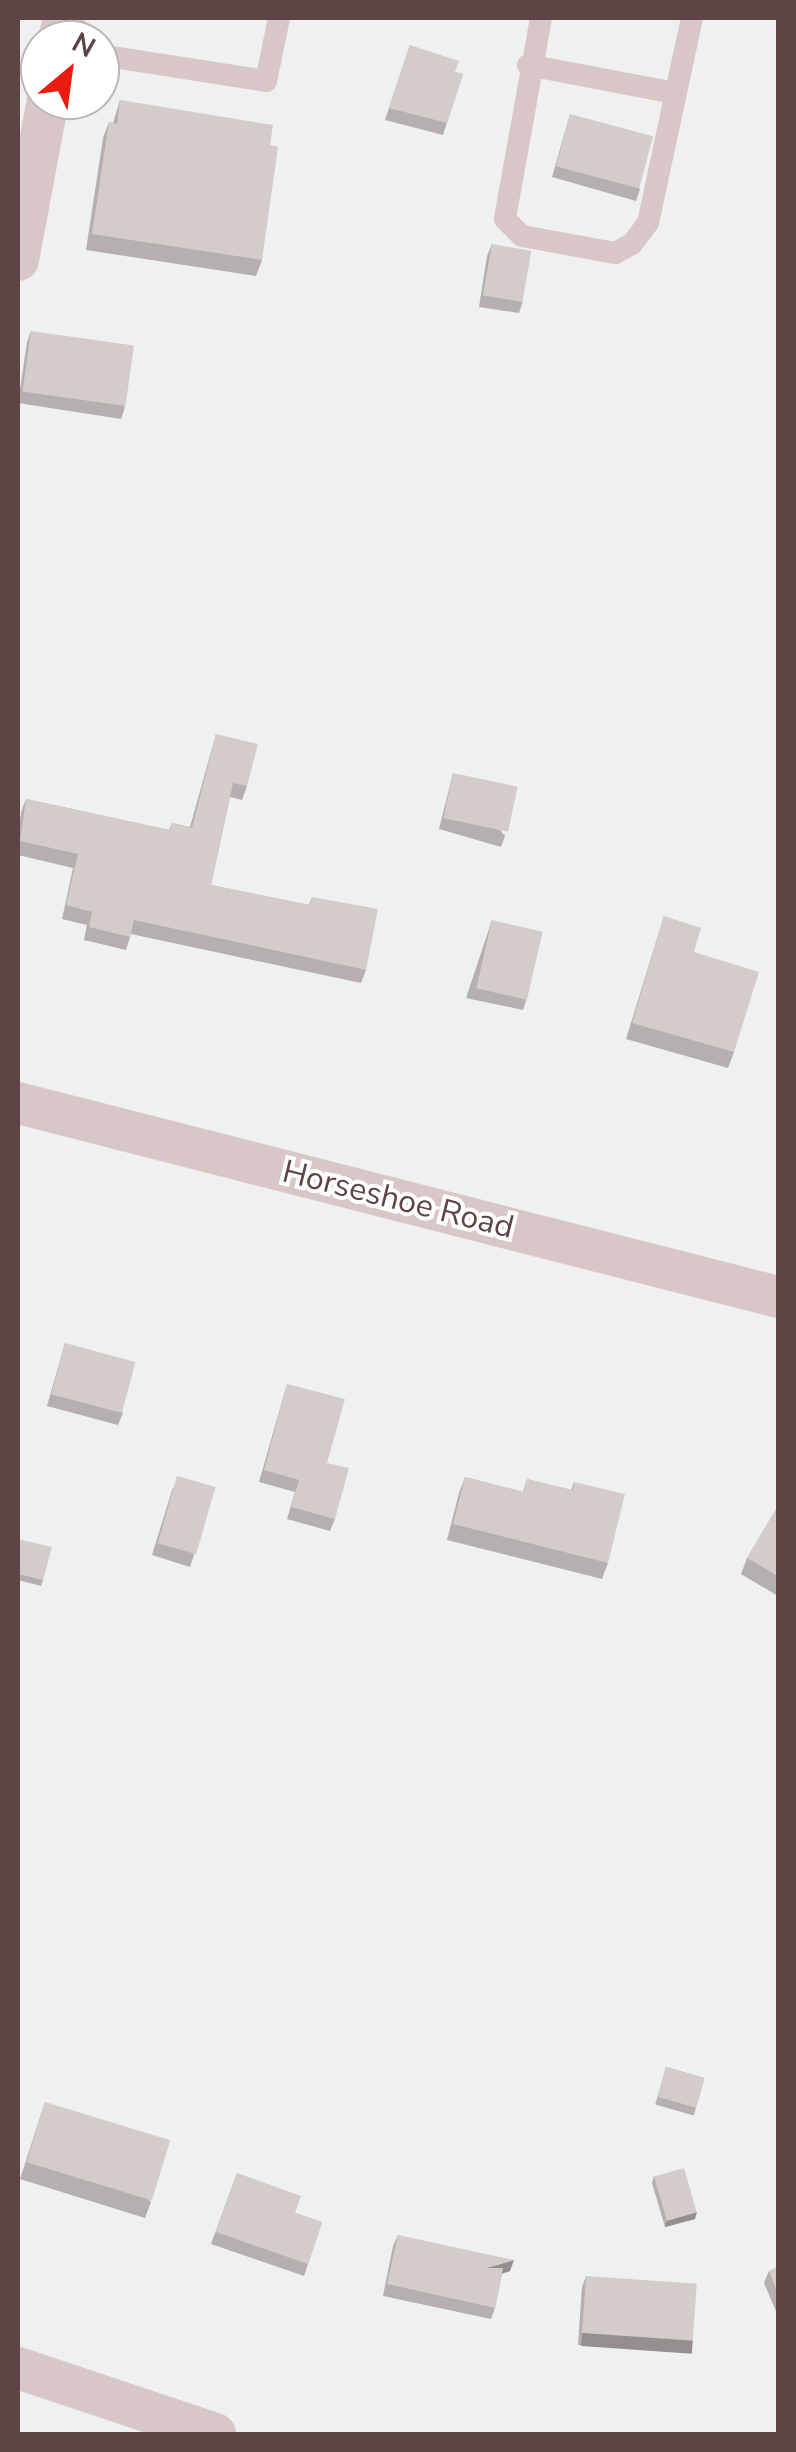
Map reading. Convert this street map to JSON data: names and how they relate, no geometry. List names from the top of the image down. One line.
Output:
{"streets":{"street":["Horseshoe Road"]},"north":"top right"}
